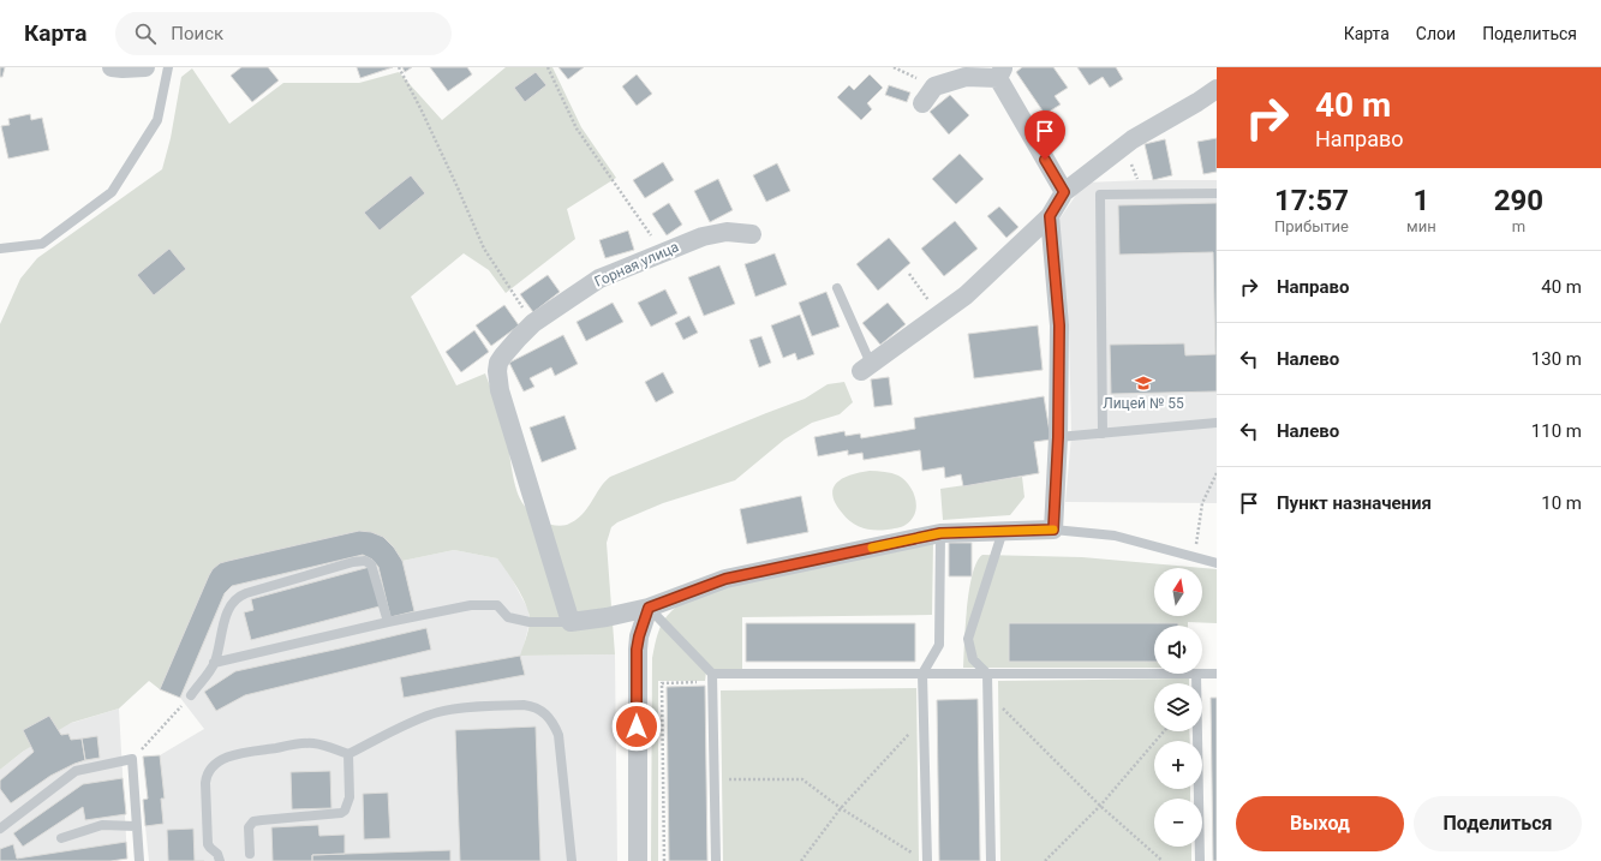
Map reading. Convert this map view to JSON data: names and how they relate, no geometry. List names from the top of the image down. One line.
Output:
{"streets":{"street":["Горная улица"]},"places":{"school or university":["Лицей № 55"]},"north":"top","page":{"header":"Карта","search":"Поиск","nav":["Карта","Слои","Поделиться"],"turn":["40 m","Направо"],"eta":["17:57","Прибытие","1","мин","290","m"],"list":[{"name":"Направо","value":"40 m"},{"name":"Налево","value":"130 m"},{"name":"Налево","value":"110 m"},{"name":"Пункт назначения","value":"10 m"}],"map_buttons":["+","−"],"buttons":["Выход","Поделиться"]}}
